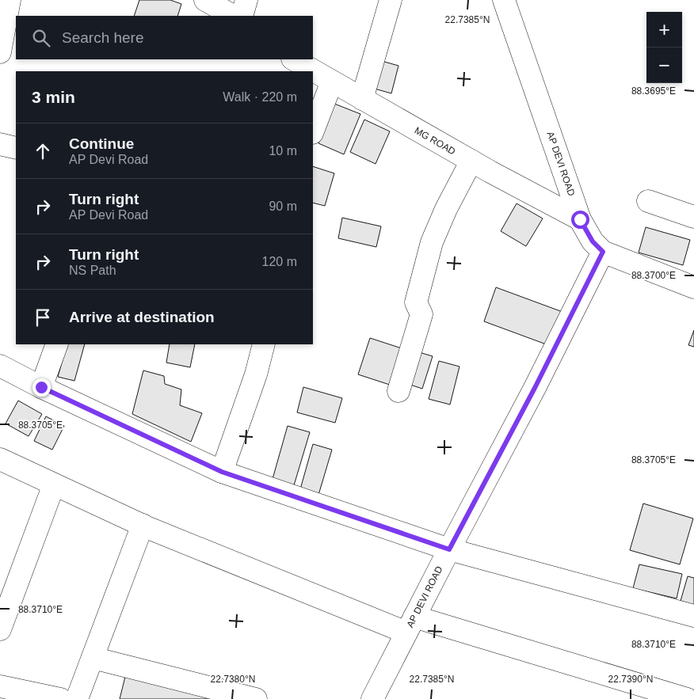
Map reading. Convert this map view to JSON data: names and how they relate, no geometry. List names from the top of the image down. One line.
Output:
{"streets":{"street":["MG ROAD","AP DEVI ROAD"]},"crossings":[["MG ROAD","AP DEVI ROAD"]],"page":{"map_buttons":["+","−"],"search":"Search here","heading":["3 min","Walk · 220 m"],"list":[["Continue","AP Devi Road","10 m"],["Turn right","AP Devi Road","90 m"],["Turn right","NS Path","120 m"],"Arrive at destination"]},"coordinates":["22.7385°N","88.3695°E","88.3700°E","88.3705°E","88.3710°E","22.7380°N","22.7390°N"]}
